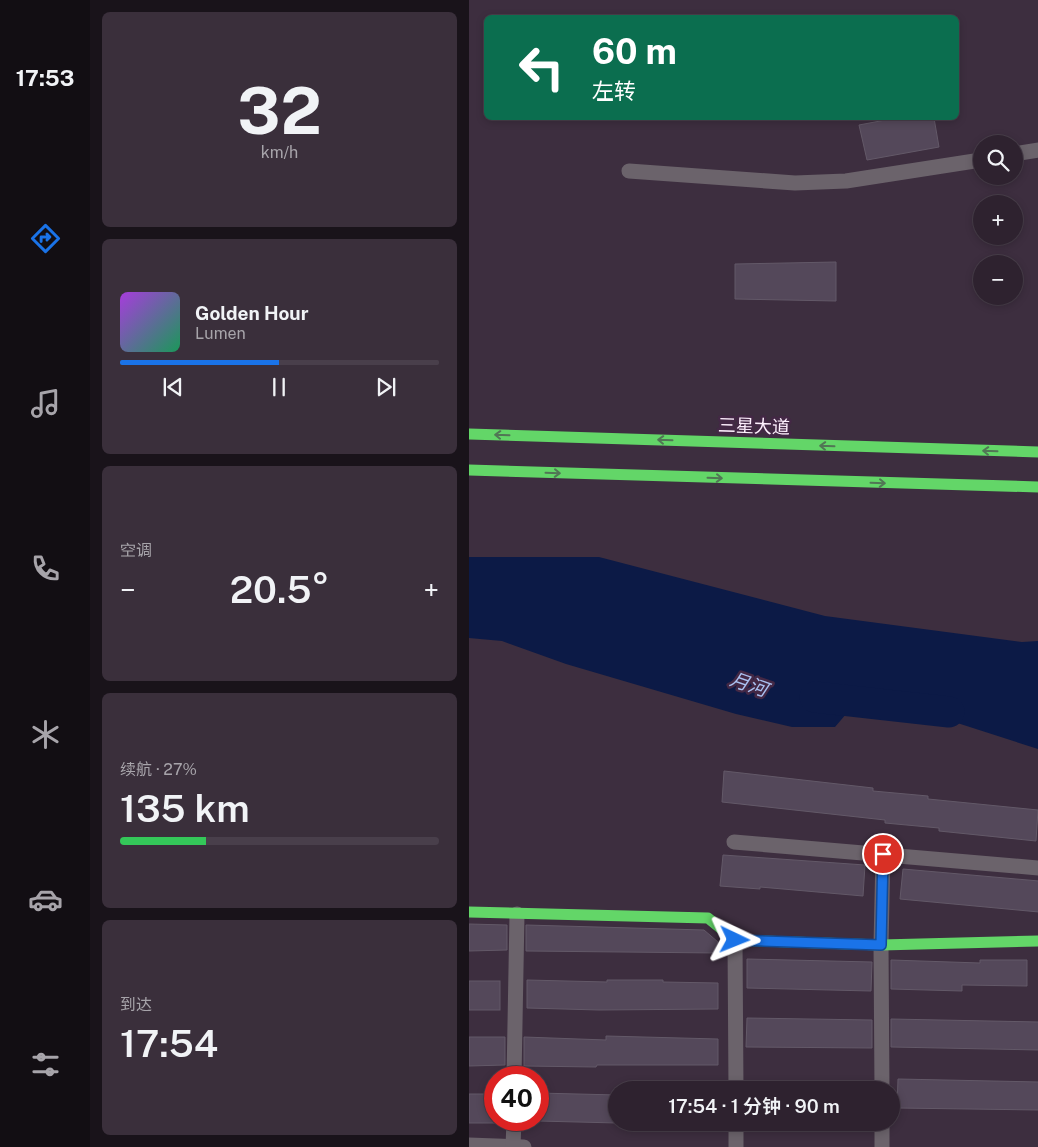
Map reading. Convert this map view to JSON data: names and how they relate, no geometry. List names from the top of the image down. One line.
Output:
{"streets":{"street":["三星大道"]},"water":["月河"],"page":{"tabs":"17:53","tile":[["32","km/h"],"空调",["续航 · 27%","135 km"],["到达","17:54"]],"turn":["60 m","左转"],"map_buttons":["+","−"],"song":["Golden Hour","Lumen"],"heat":["−","20.5°","+"],"limit":"40","trip":"17:54 · 1 分钟 · 90 m"}}
